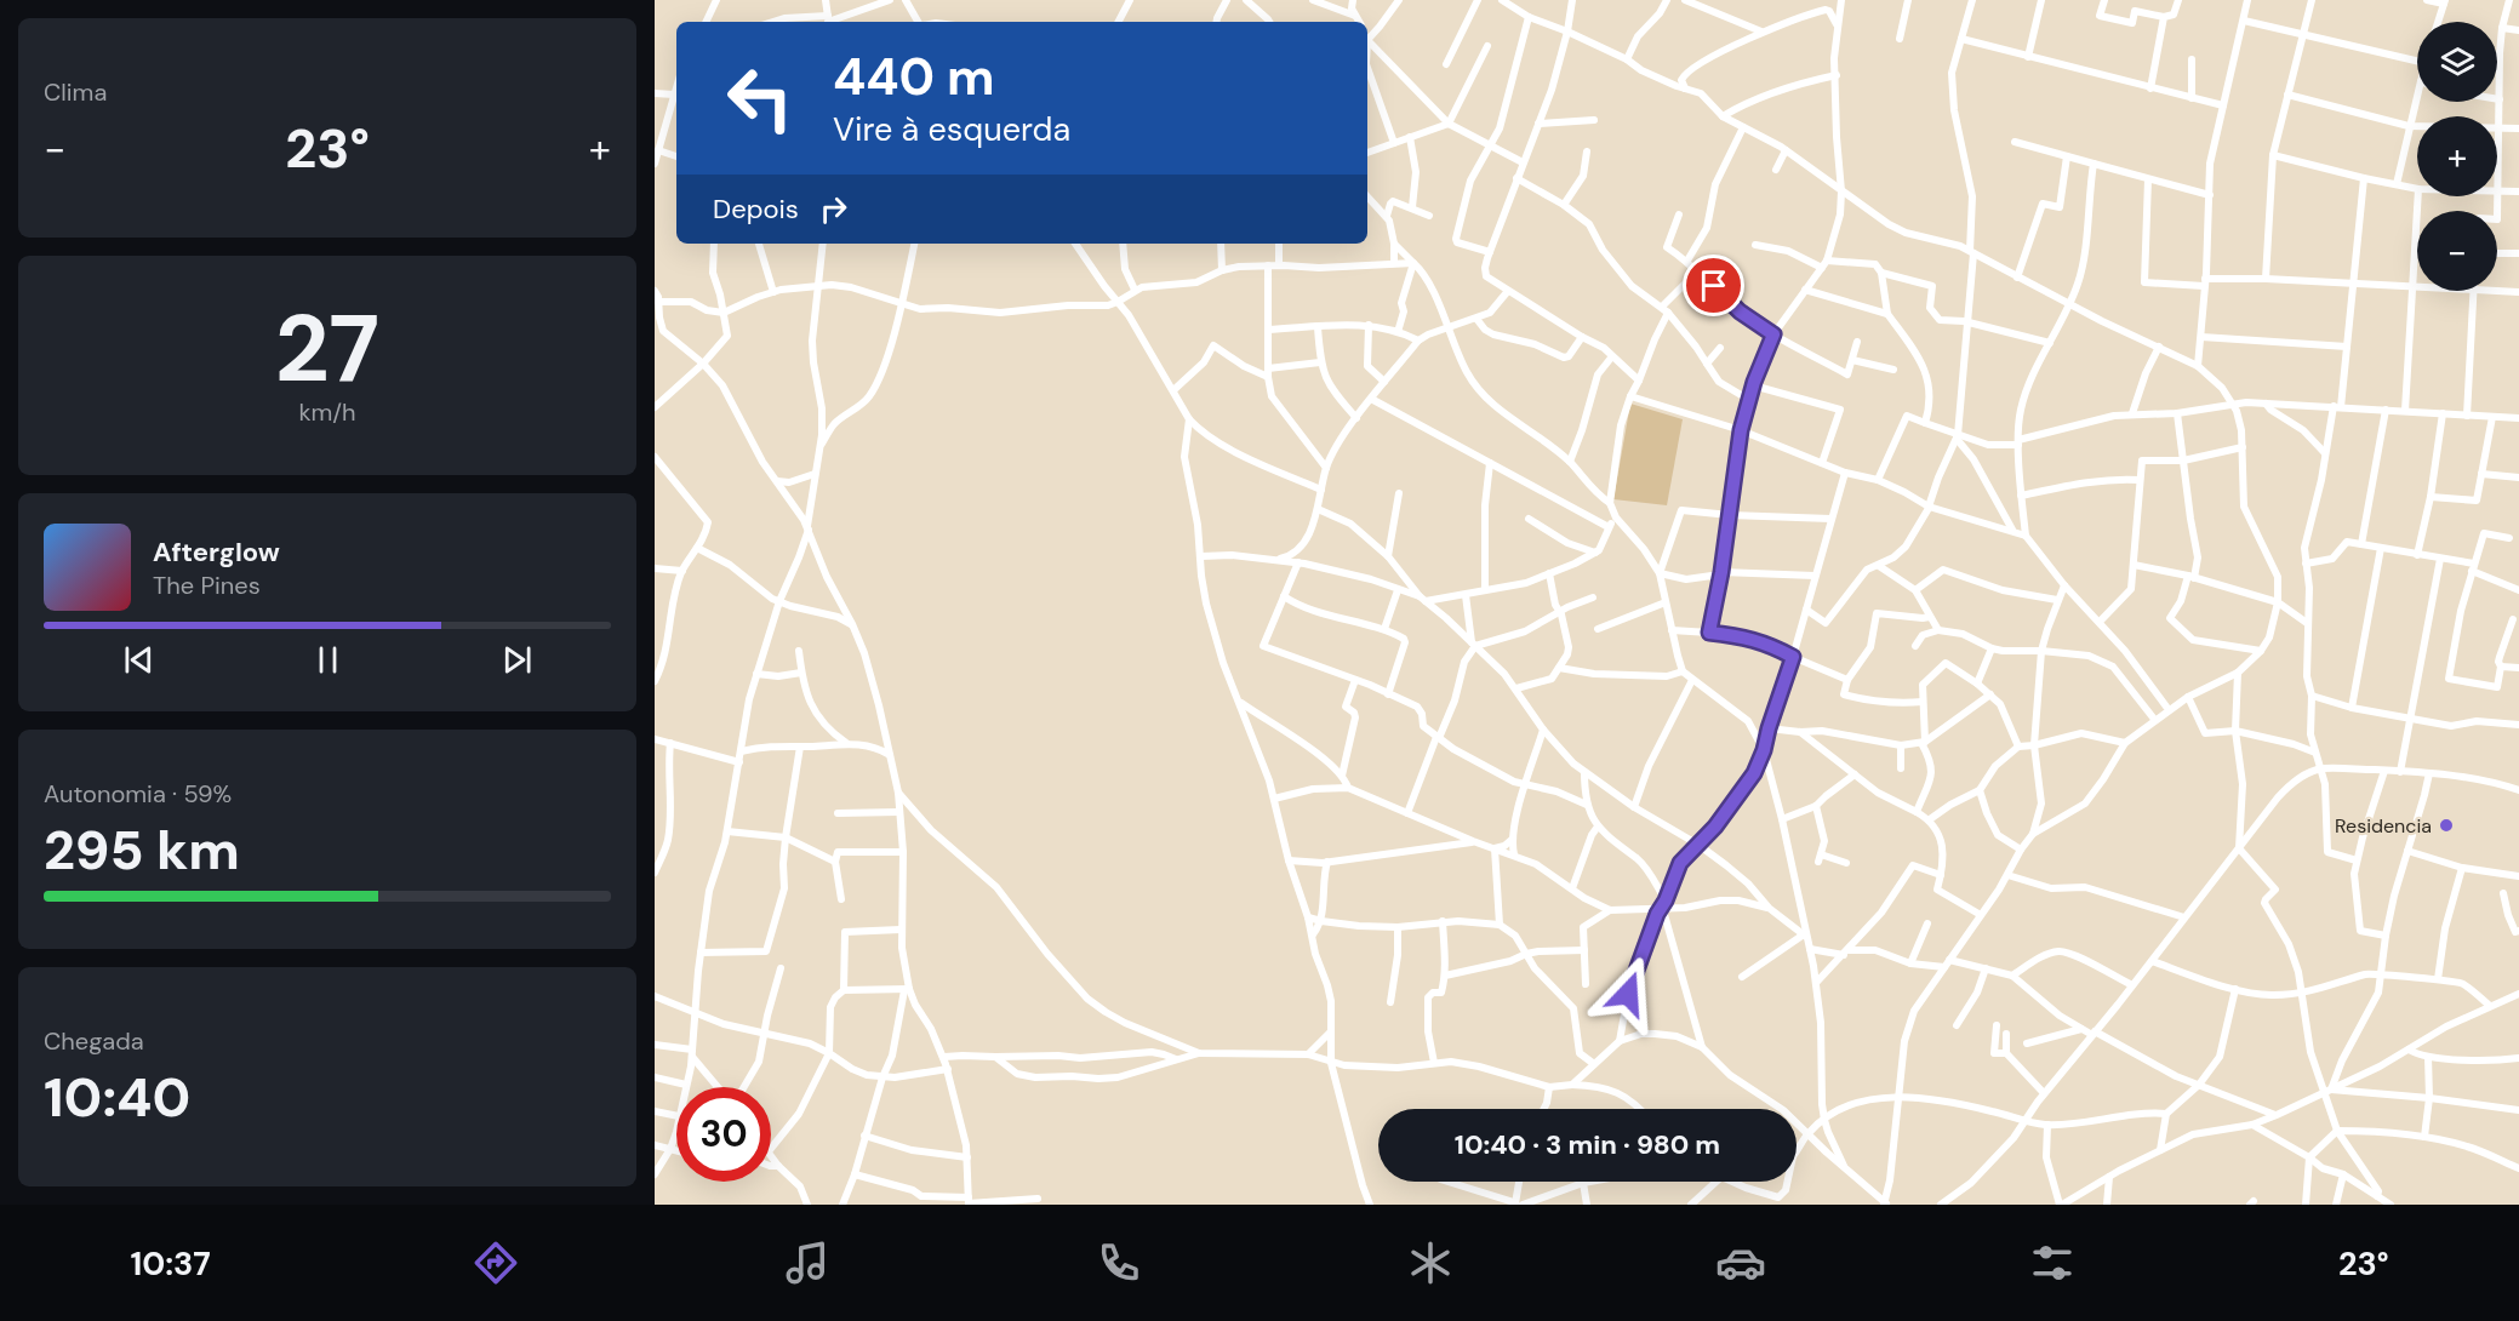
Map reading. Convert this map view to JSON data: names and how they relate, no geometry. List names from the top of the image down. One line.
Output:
{"places":["Residencia"],"page":{"tile":["Clima",["27","km/h"],["Autonomia · 59%","295 km"],["Chegada","10:40"]],"map_buttons":["+","−"],"turn":["440 m","Vire à esquerda"],"heat":["−","23°","+"],"then":"Depois","song":["Afterglow","The Pines"],"limit":"30","trip":"10:40 · 3 min · 980 m","tabs":["10:37","23°"]}}
